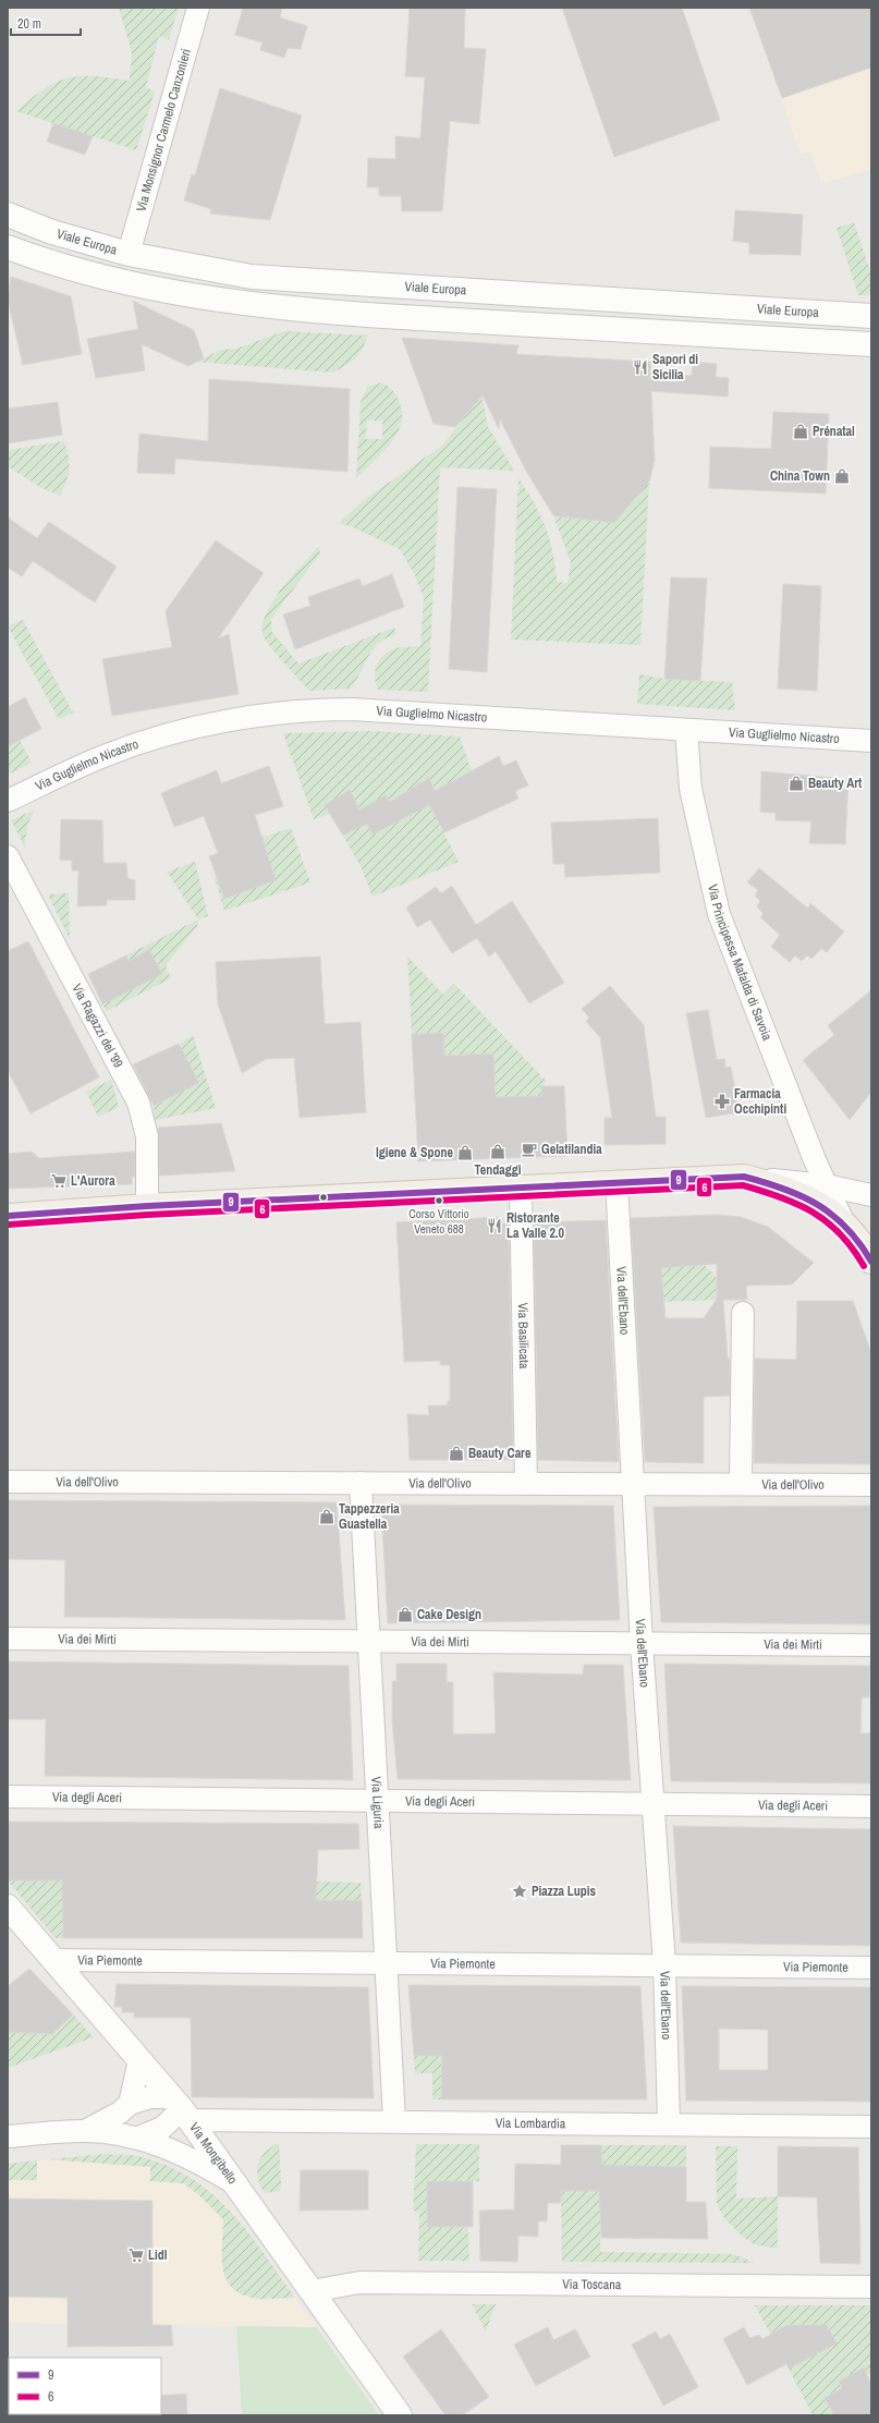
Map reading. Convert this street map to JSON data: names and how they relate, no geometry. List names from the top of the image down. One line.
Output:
{"streets":{"main road":["Viale Europa","Via Mongibello"],"street":["Via Monsignor Carmelo Canzonieri","Via Guglielmo Nicastro","Via Principessa Mafalda di Savoia","Via Ragazzi del '99","Via dell'Ebano","Via Basilicata","Via dell'Olivo","Via dei Mirti","Via degli Aceri","Via Liguria","Via Piemonte","Via Lombardia","Via Toscana"]},"crossings":[["Via Monsignor Carmelo Canzonieri","Viale Europa"],["Via Guglielmo Nicastro","Via Principessa Mafalda di Savoia"],["Via dell'Ebano","Via dell'Olivo"],["Via dell'Ebano","Via dei Mirti"],["Via dell'Ebano","Via degli Aceri"],["Via dell'Ebano","Via Piemonte"],["Via dell'Ebano","Via Lombardia"],["Via Basilicata","Via dell'Olivo"],["Via dell'Olivo","Via Liguria"],["Via dei Mirti","Via Liguria"],["Via degli Aceri","Via Liguria"],["Via Liguria","Via Piemonte"],["Via Liguria","Via Lombardia"],["Via Piemonte","Via Mongibello"],["Via Lombardia","Via Mongibello"],["Via Mongibello","Via Toscana"]],"places":{"restaurant":["Sapori di Sicilia","Ristorante La Valle 2.0"],"shop":["Prénatal","China Town","Beauty Art","Tendaggi","Igiene & Spone","Beauty Care","Tappezzeria Guastella","Cake Design"],"pharmacy":["Farmacia Occhipinti"],"cafe":["Gelatilandia"],"supermarket":["L'Aurora","Lidl"],"other":["Corso Vittorio Veneto 688"],"place":["Piazza Lupis"]},"lines":["transit line 9","transit line 6"],"legend":["9","6"],"scale_bar":"20 m"}
